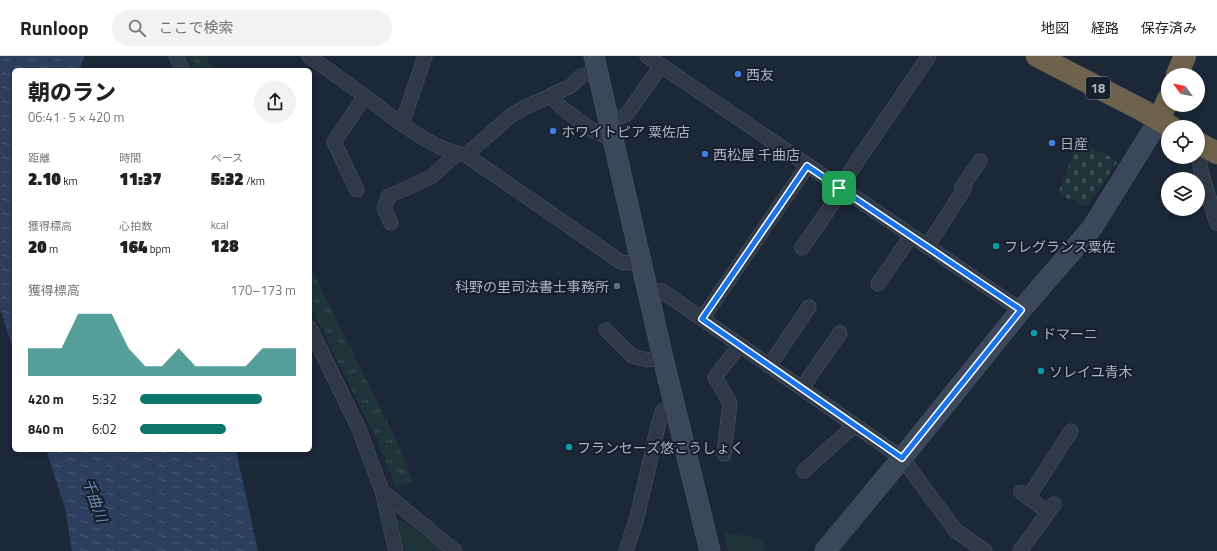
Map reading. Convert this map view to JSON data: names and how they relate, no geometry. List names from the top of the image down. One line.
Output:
{"streets":{"highway":["18"]},"water":["千曲川"],"places":["西友","ホワイトピア 粟佐店","日産","西松屋 千曲店","フレグランス粟佐","科野の里司法書士事務所","ドマーニ","ソレイユ青木","フランセーズ悠こうしょく"],"north":"top left","page":{"header":"Runloop","search":"ここで検索","nav":["地図","経路","保存済み"],"heading":["朝のラン","06:41 · 5 × 420 m"],"stats":[["距離","2.10 km"],["時間","11:37"],["ペース","5:32 /km"],["獲得標高","20 m"],["心拍数","164 bpm"],["kcal","128"]],"chart":["獲得標高","170–173 m"],"list":[{"name":"420 m","note":"5:32"},{"name":"840 m","note":"6:02"}]}}
